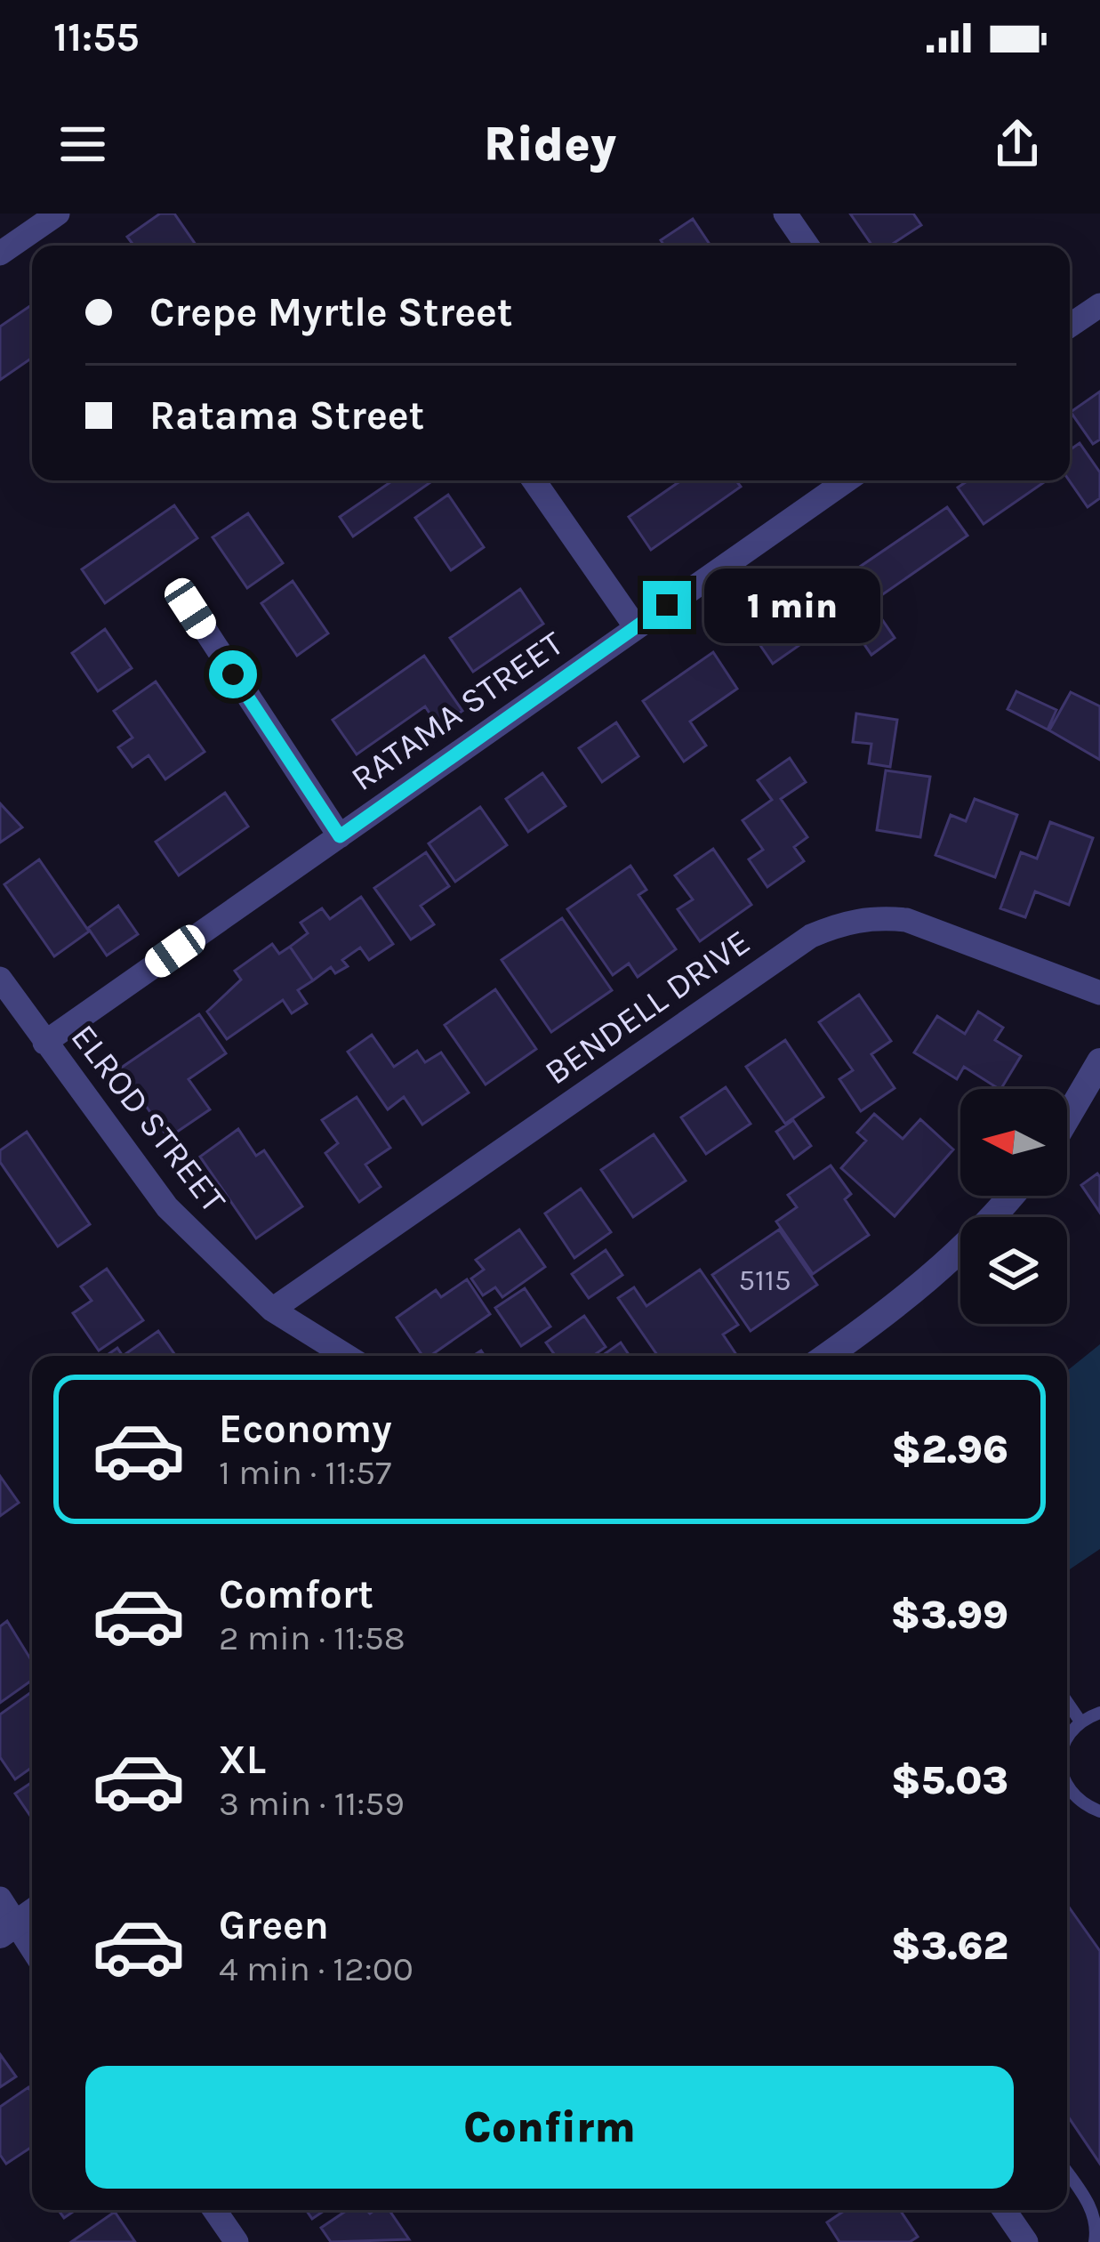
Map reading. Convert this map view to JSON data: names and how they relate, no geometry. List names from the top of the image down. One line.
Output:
{"streets":{"street":["RATAMA STREET","BENDELL DRIVE","ELROD STREET"]},"crossings":[["RATAMA STREET","ELROD STREET"],["BENDELL DRIVE","ELROD STREET"]],"house_numbers":["5115"],"north":"left","page":{"status":"11:55","header":"Ridey","banner":["Crepe Myrtle Street","Ratama Street"],"bubble":"1 min","list":[{"name":"Economy","note":"1 min · 11:57","value":"$2.96"},{"name":"Comfort","note":"2 min · 11:58","value":"$3.99"},{"name":"XL","note":"3 min · 11:59","value":"$5.03"},{"name":"Green","note":"4 min · 12:00","value":"$3.62"}],"buttons":"Confirm"}}
